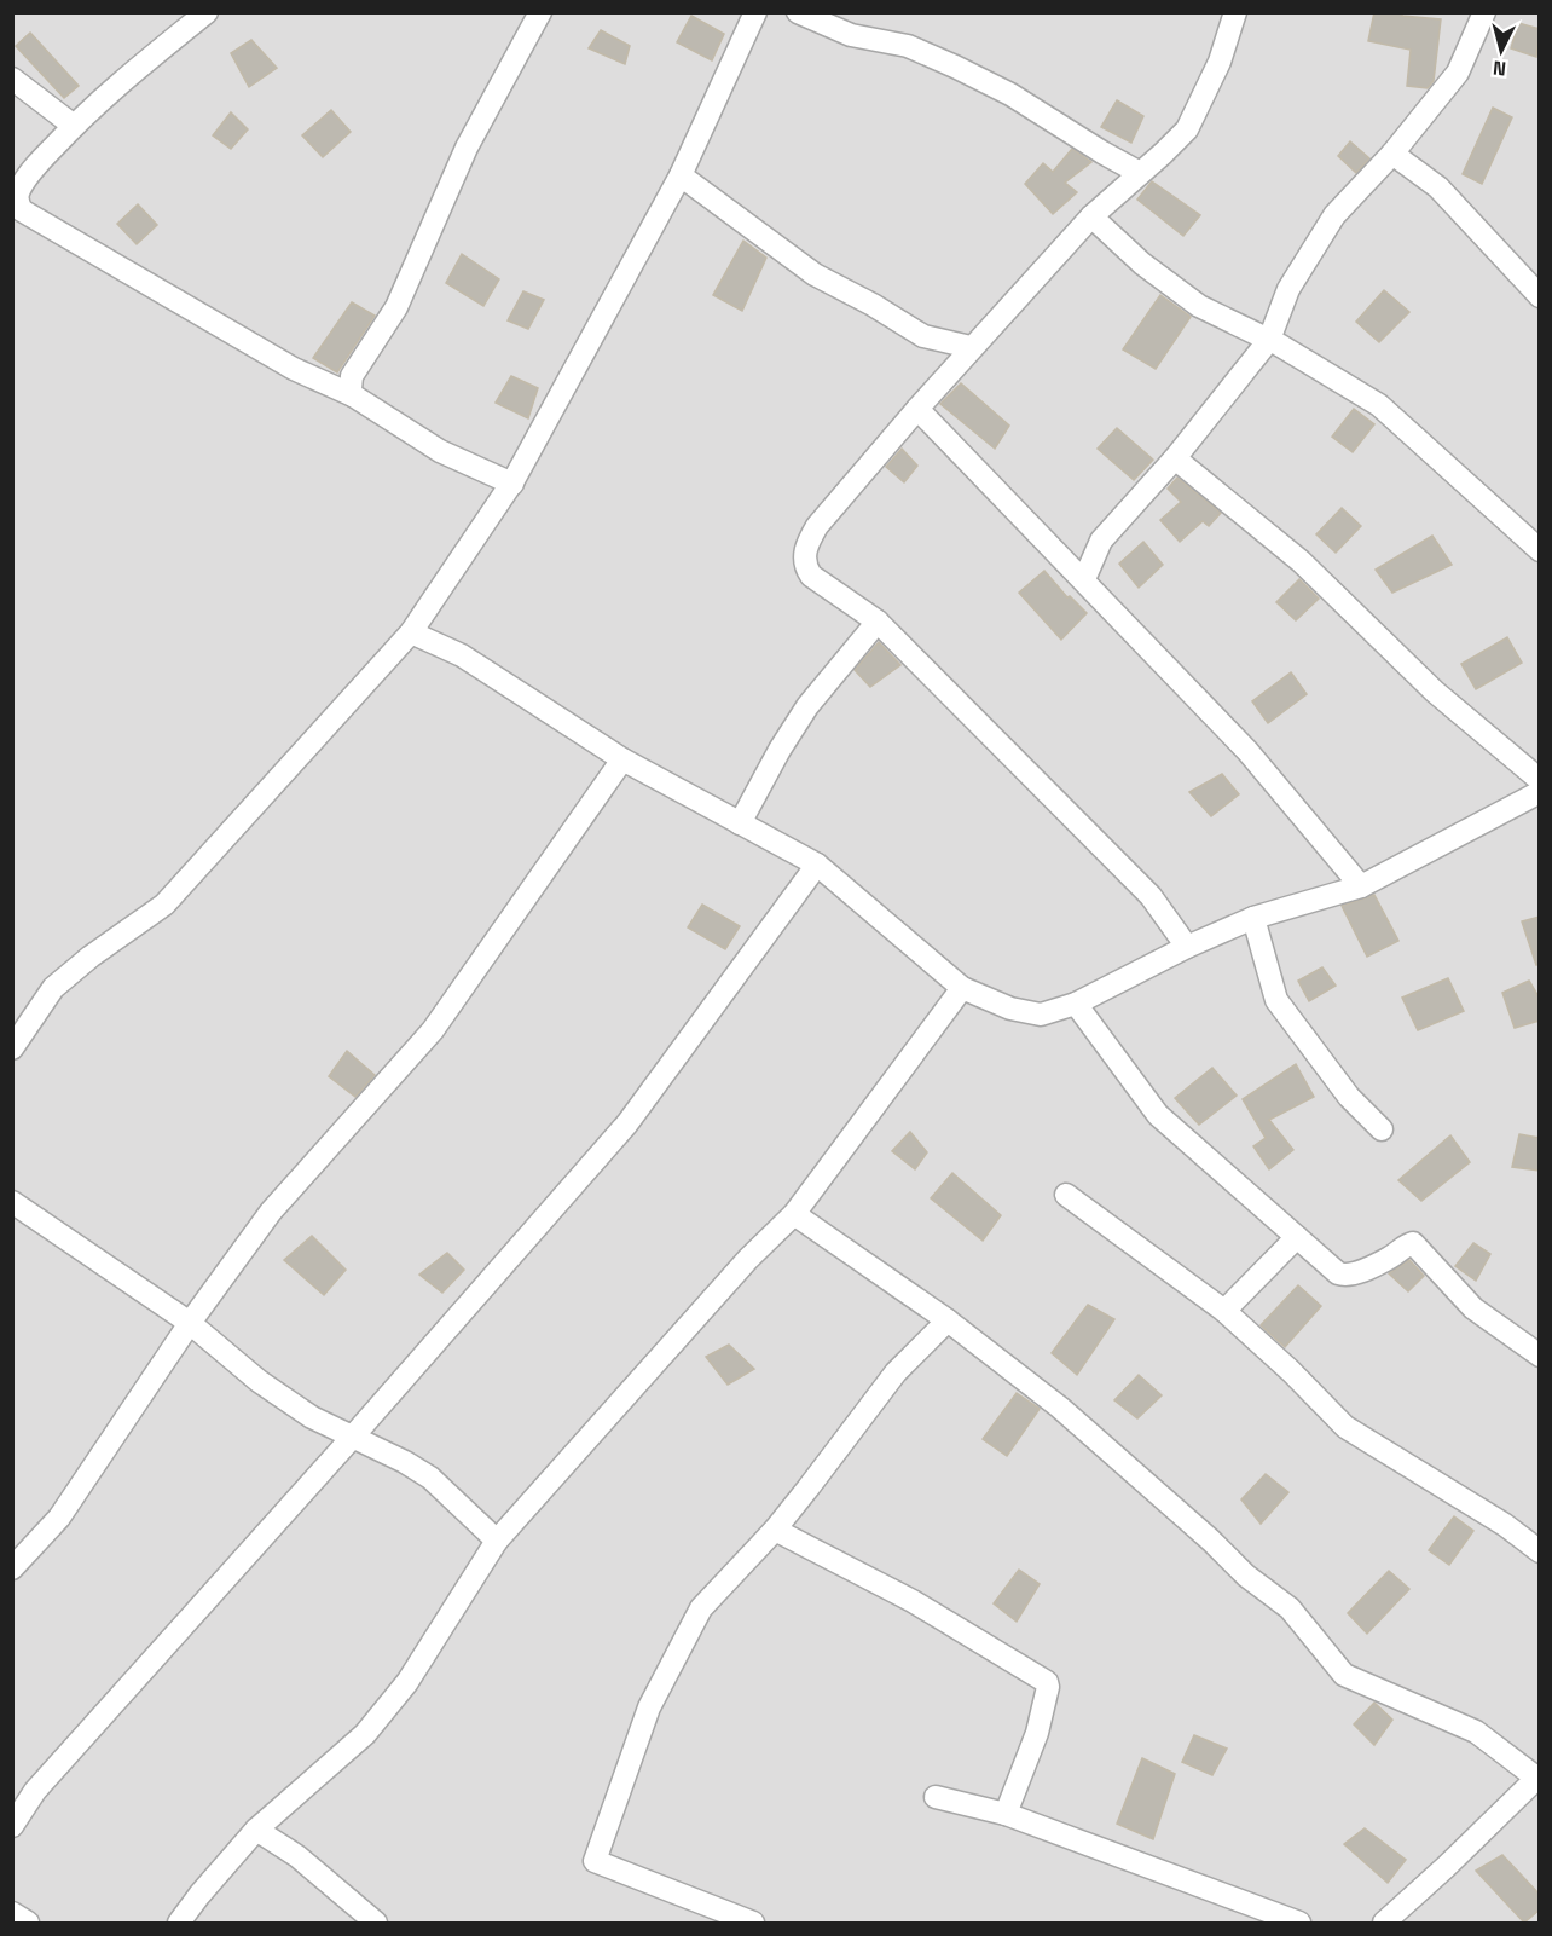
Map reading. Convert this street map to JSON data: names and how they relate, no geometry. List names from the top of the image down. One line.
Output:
{"north":"bottom"}
